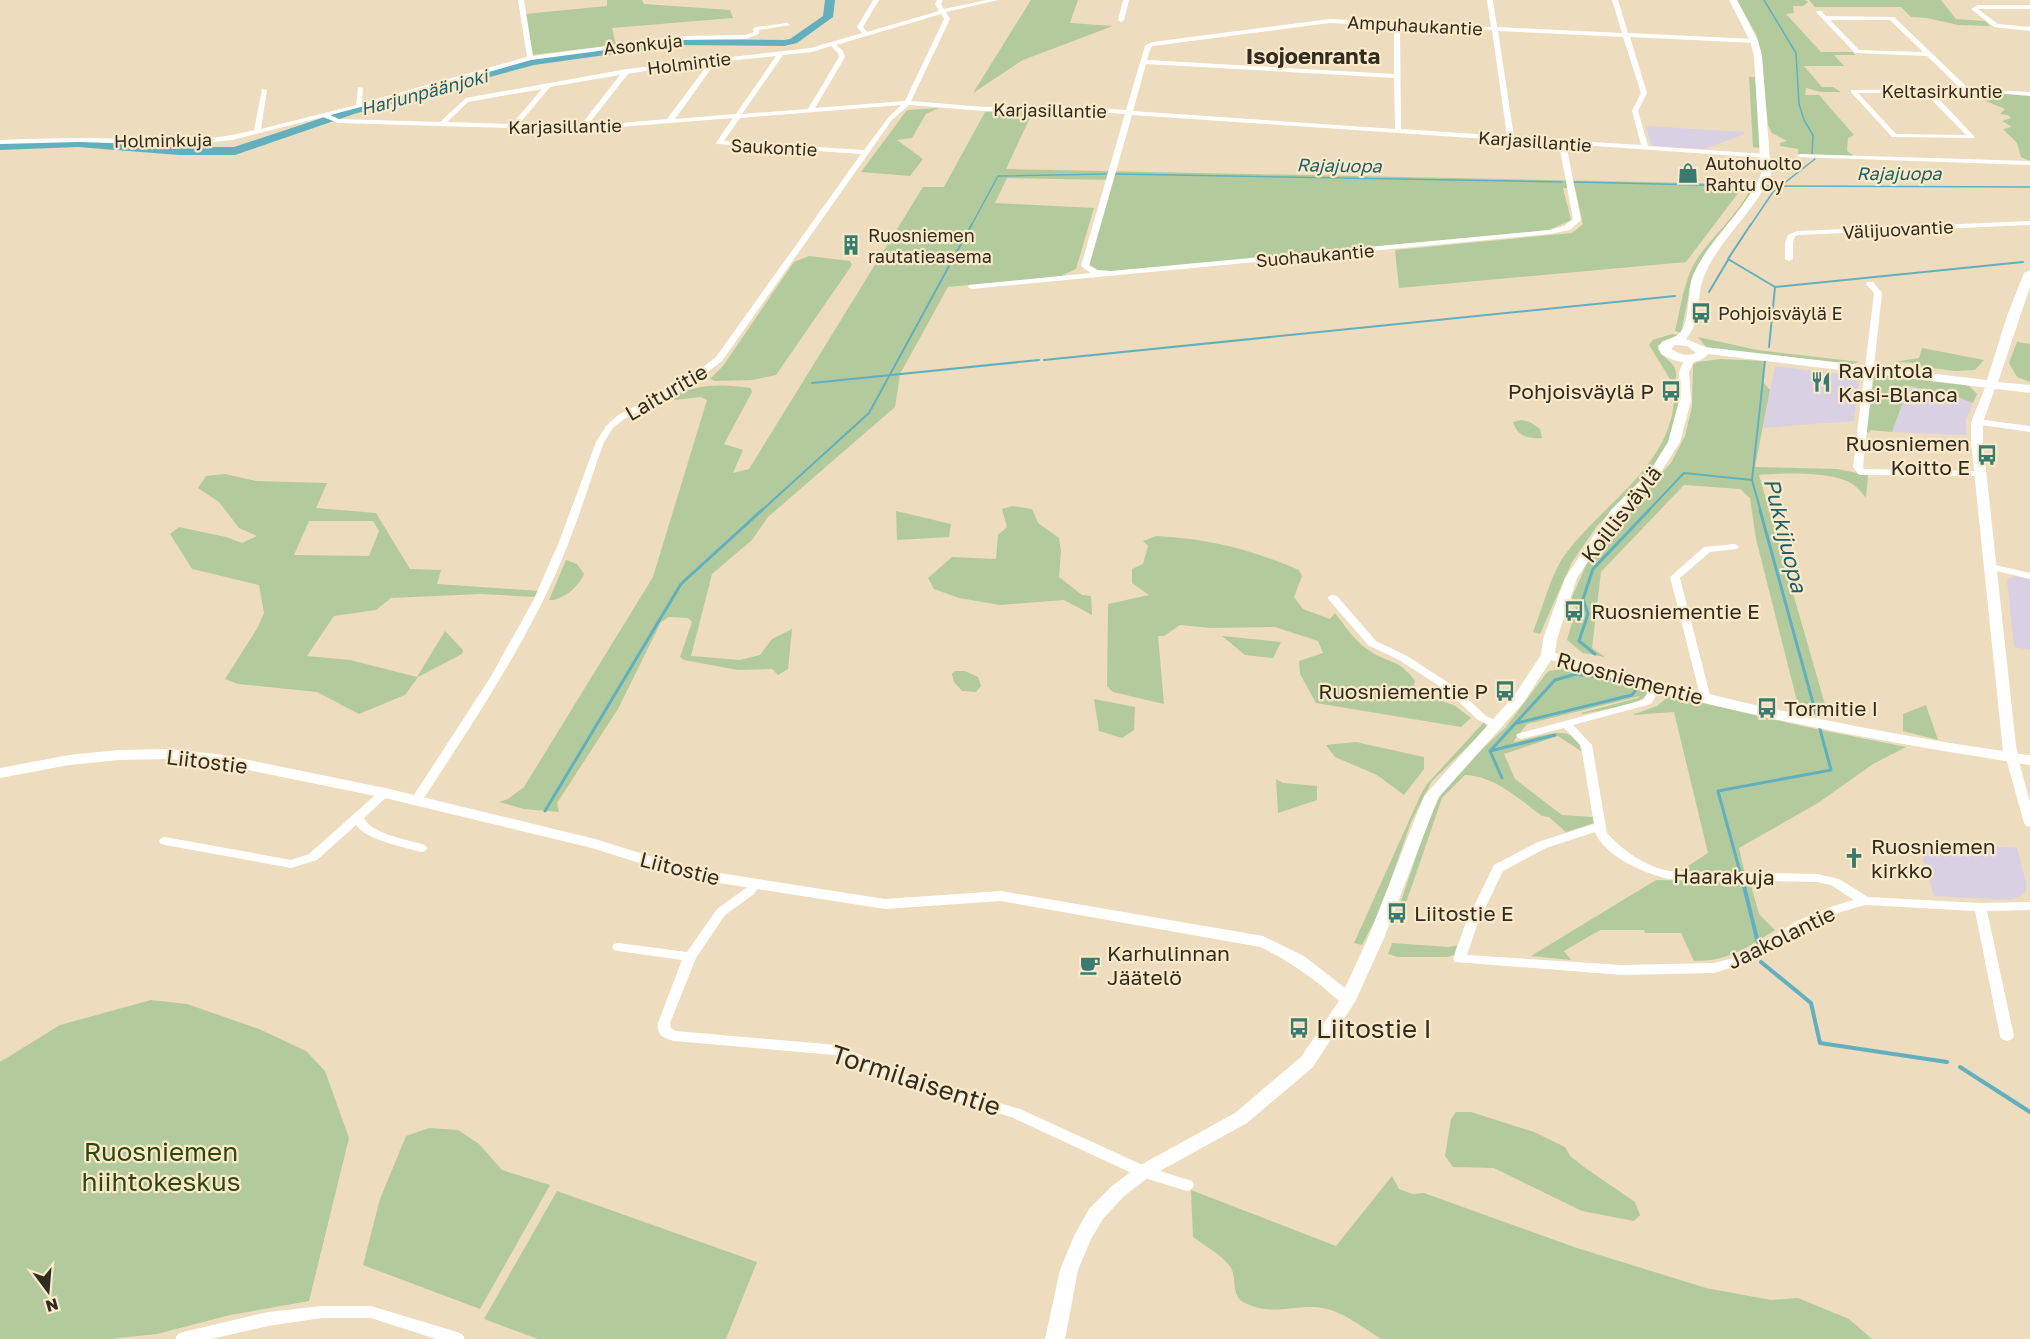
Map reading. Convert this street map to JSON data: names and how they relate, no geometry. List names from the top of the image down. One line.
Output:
{"streets":{"street":["Ampuhaukantie","Asonkuja","Holmintie","Keltasirkuntie","Karjasillantie","Holminkuja","Saukontie","Välijuovantie","Suohaukantie","Laituritie","Koillisväylä","Ruosniementie","Liitostie","Haarakuja","Jaakolantie","Tormilaisentie"]},"crossings":[["Ampuhaukantie","Karjasillantie"],["Ampuhaukantie","Suohaukantie"],["Asonkuja","Karjasillantie"],["Asonkuja","Holminkuja"],["Holmintie","Karjasillantie"],["Holmintie","Saukontie"],["Karjasillantie","Holminkuja"],["Karjasillantie","Saukontie"],["Karjasillantie","Suohaukantie"],["Karjasillantie","Laituritie"],["Saukontie","Laituritie"],["Laituritie","Liitostie"],["Koillisväylä","Ruosniementie"],["Ruosniementie","Liitostie"],["Ruosniementie","Tormilaisentie"],["Liitostie","Tormilaisentie"],["Haarakuja","Jaakolantie"]],"districts":["Isojoenranta"],"water":["Harjunpäänjoki","Rajajuopa","Pukkijuopa"],"parks":["Ruosniemen hiihtokeskus"],"places":{"shop":["Autohuolto Rahtu Oy"],"building":["Ruosniemen rautatieasema"],"bus stop":["Pohjoisväylä E","Pohjoisväylä P","Ruosniemen Koitto E","Ruosniementie E","Ruosniementie P","Tormitie I","Liitostie E","Liitostie I"],"restaurant":["Ravintola Kasi-Blanca"],"church":["Ruosniemen kirkko"],"cafe":["Karhulinnan Jäätelö"]},"north":"bottom"}
